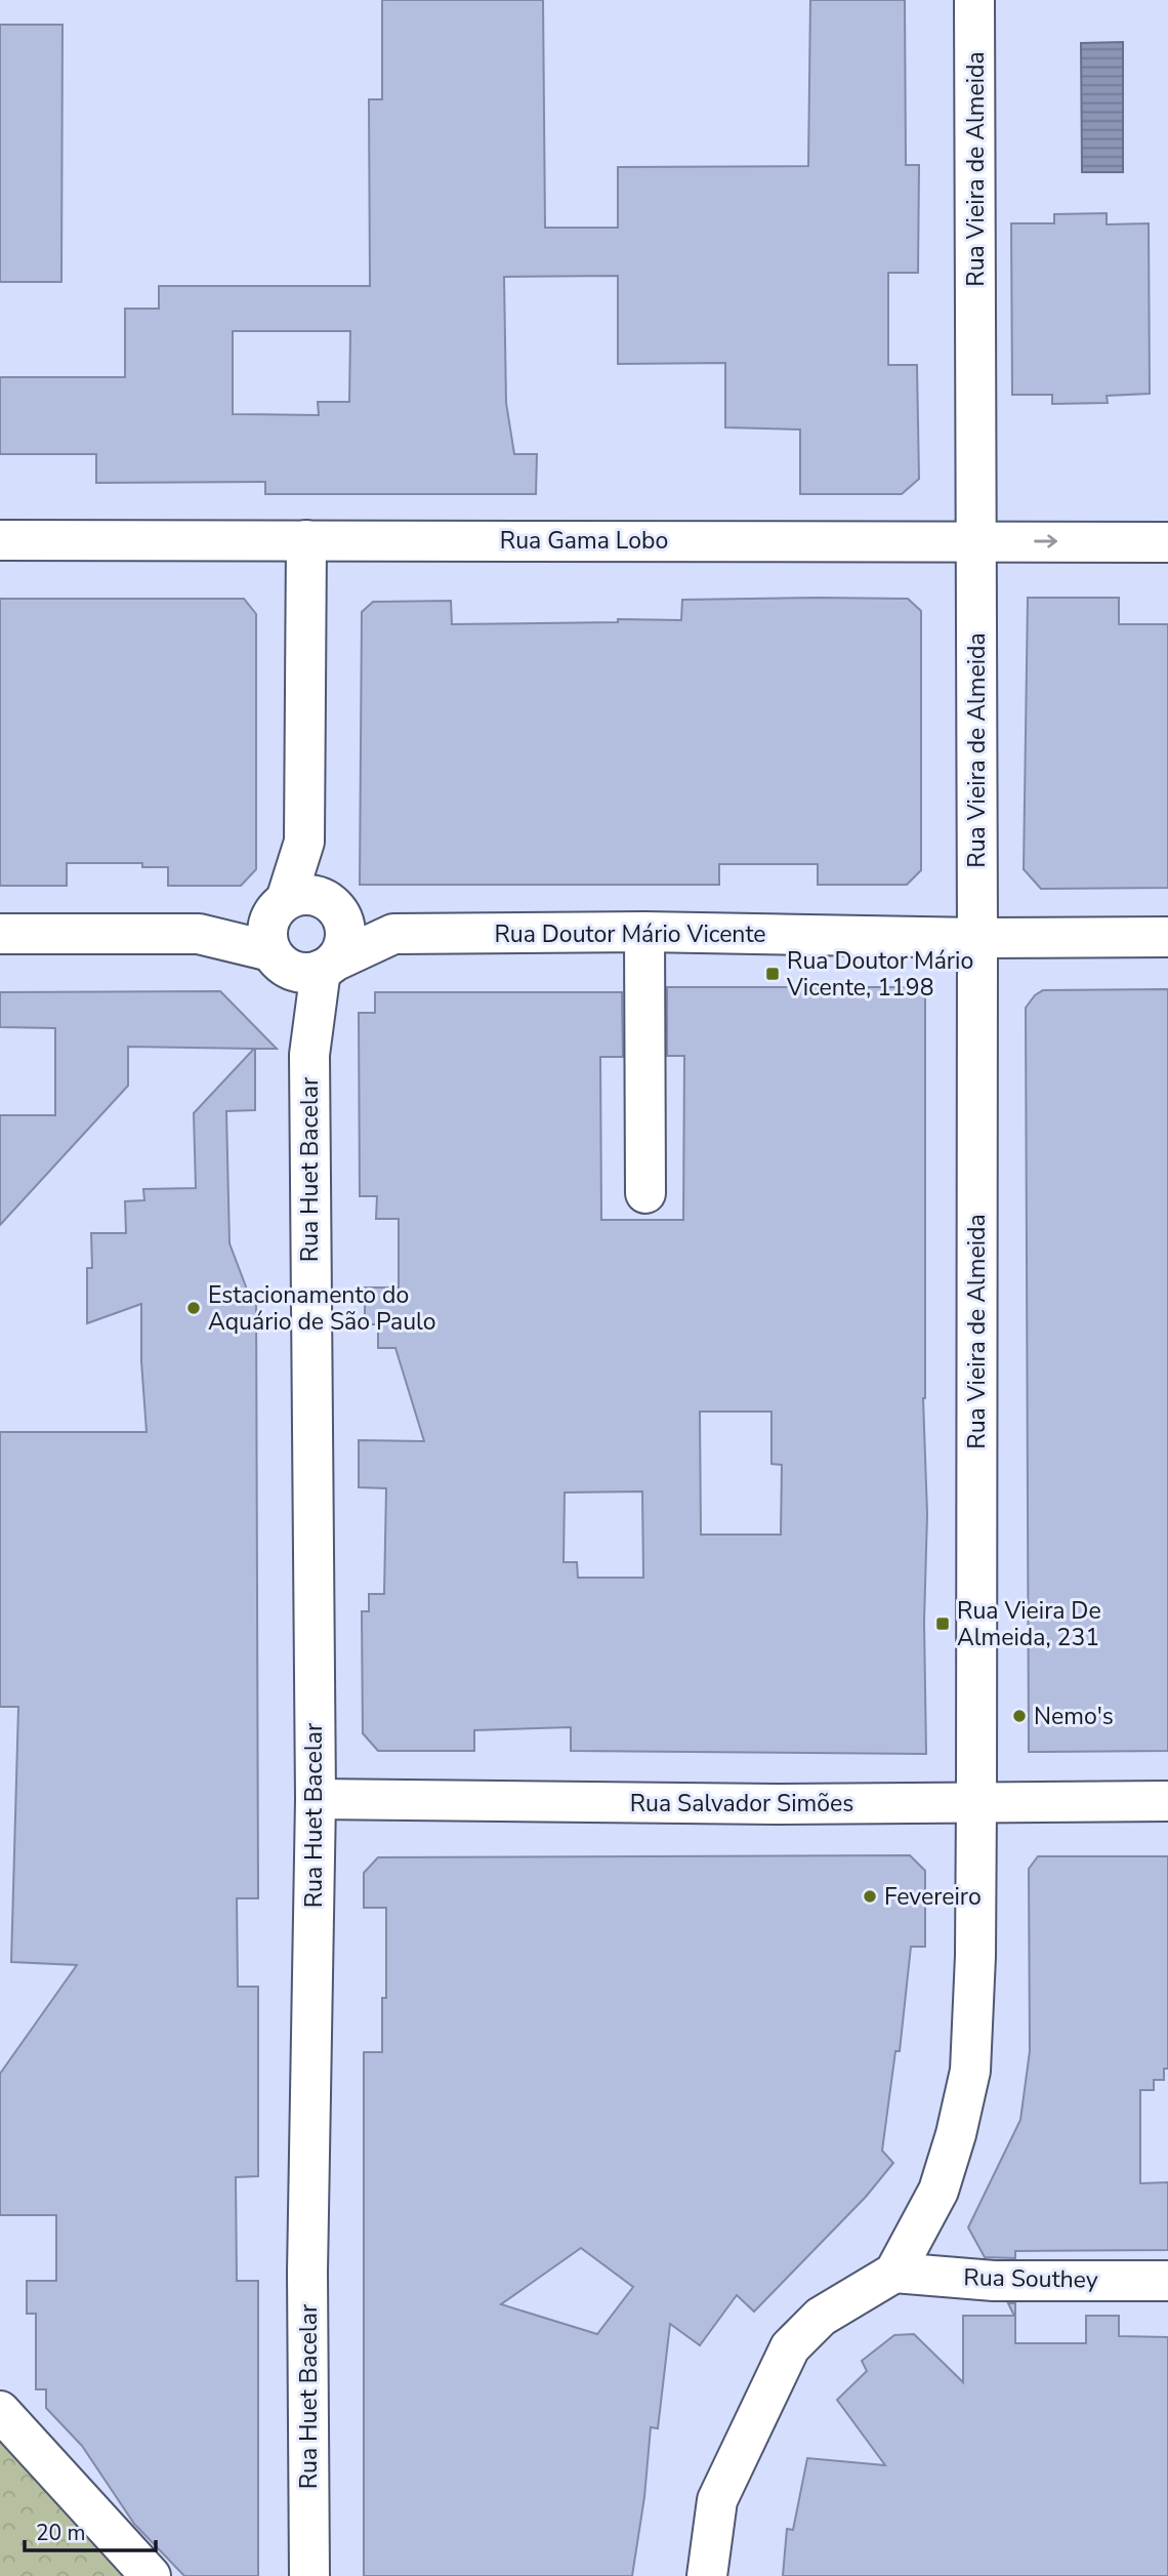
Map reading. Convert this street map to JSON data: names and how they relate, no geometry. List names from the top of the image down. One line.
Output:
{"streets":{"street":["Rua Vieira de Almeida","Rua Gama Lobo","Rua Doutor Mário Vicente","Rua Huet Bacelar","Rua Salvador Simões","Rua Southey"]},"crossings":[["Rua Vieira de Almeida","Rua Gama Lobo"],["Rua Vieira de Almeida","Rua Doutor Mário Vicente"],["Rua Vieira de Almeida","Rua Salvador Simões"],["Rua Vieira de Almeida","Rua Southey"],["Rua Gama Lobo","Rua Huet Bacelar"],["Rua Doutor Mário Vicente","Rua Huet Bacelar"],["Rua Huet Bacelar","Rua Salvador Simões"]],"places":{"transit":["Rua Doutor Mário Vicente, 1198","Rua Vieira De Almeida, 231"],"other":["Estacionamento do Aquário de São Paulo","Nemo's","Fevereiro"]},"scale_bar":"20 m"}
